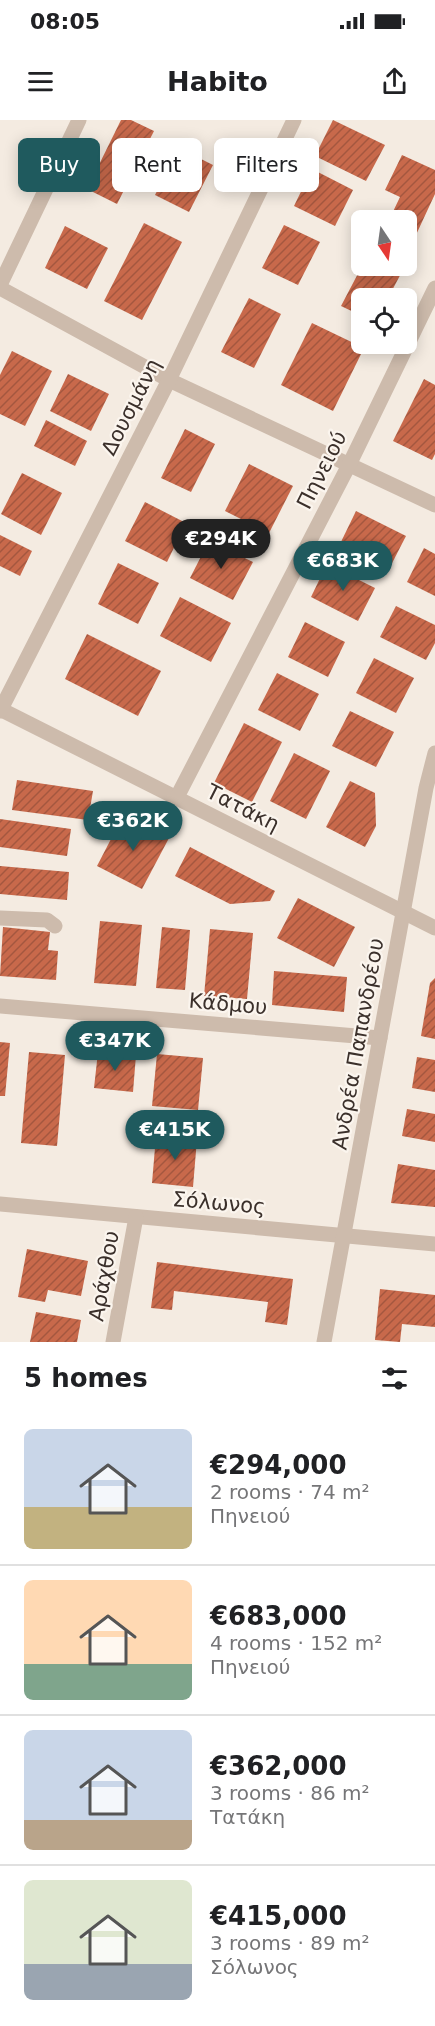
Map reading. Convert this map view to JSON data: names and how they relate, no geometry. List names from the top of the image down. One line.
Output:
{"streets":{"street":["Δουσμάνη","Πηνειού","Τατάκη","Κάδμου","Ανδρέα Παπανδρέου","Σόλωνος","Αράχθου"]},"crossings":[["Δουσμάνη","Τατάκη"],["Πηνειού","Τατάκη"],["Τατάκη","Ανδρέα Παπανδρέου"],["Κάδμου","Ανδρέα Παπανδρέου"],["Ανδρέα Παπανδρέου","Σόλωνος"],["Σόλωνος","Αράχθου"]],"north":"bottom","page":{"status":"08:05","header":"Habito","chip":["Buy","Rent","Filters"],"price":["€294K","€683K","€362K","€347K","€415K"],"heading":"5 homes","list":[{"name":"€294,000","note":"2 rooms · 74 m² · Πηνειού"},{"name":"€683,000","note":"4 rooms · 152 m² · Πηνειού"},{"name":"€362,000","note":"3 rooms · 86 m² · Τατάκη"},{"name":"€415,000","note":"3 rooms · 89 m² · Σόλωνος"}]}}
